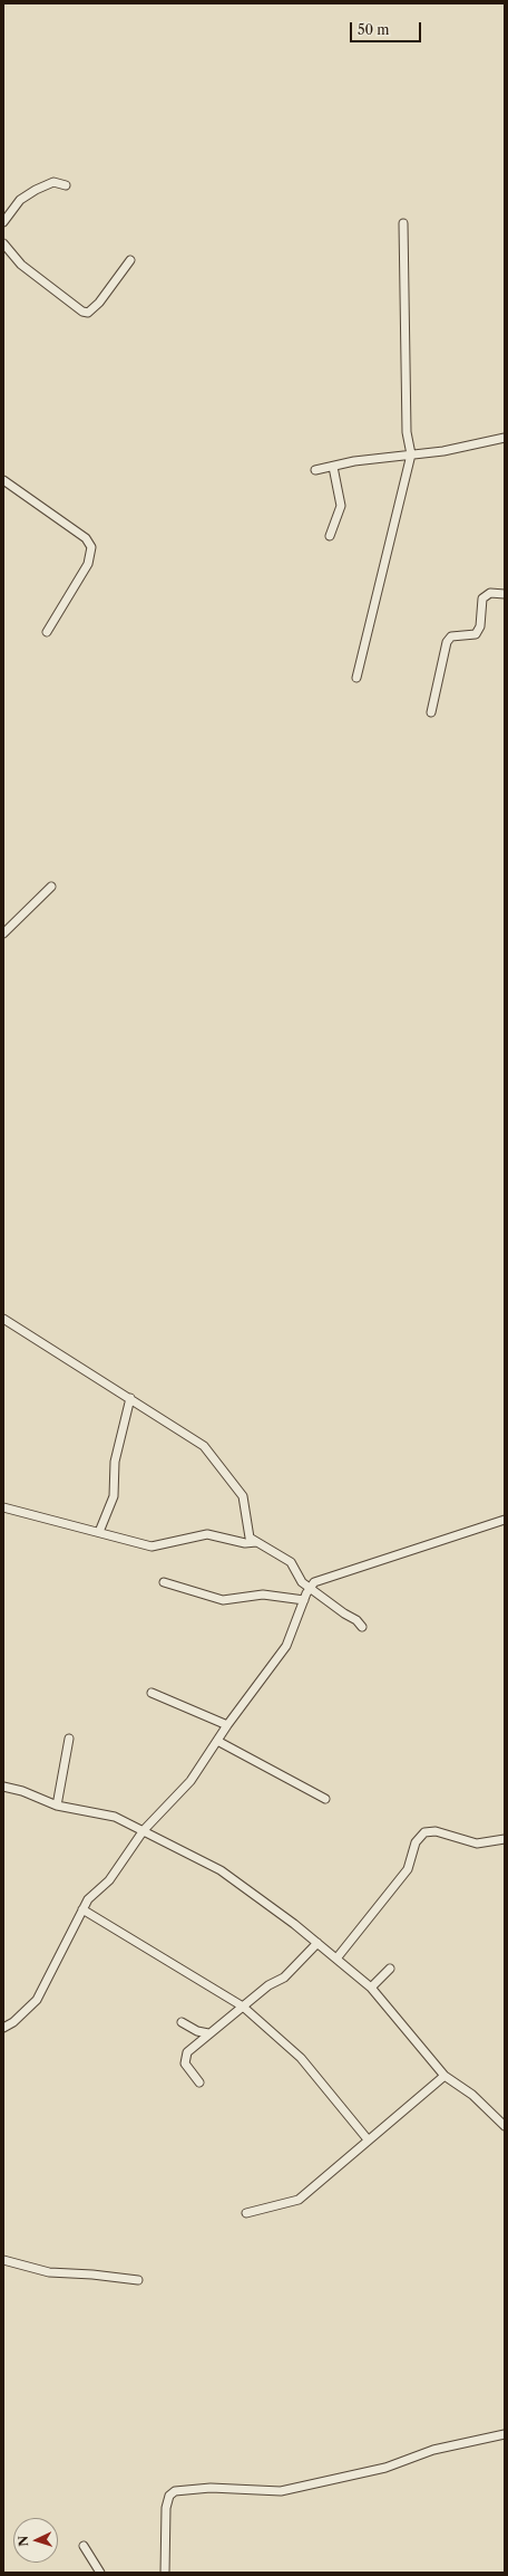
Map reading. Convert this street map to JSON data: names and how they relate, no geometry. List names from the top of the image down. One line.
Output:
{"scale_bar":"50 m","north":"left"}
